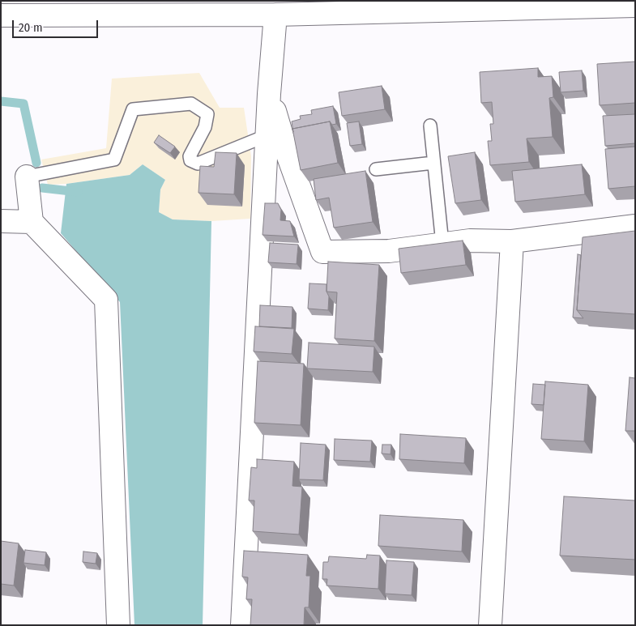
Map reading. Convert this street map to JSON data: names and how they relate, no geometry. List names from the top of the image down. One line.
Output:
{"scale_bar":"20 m"}
